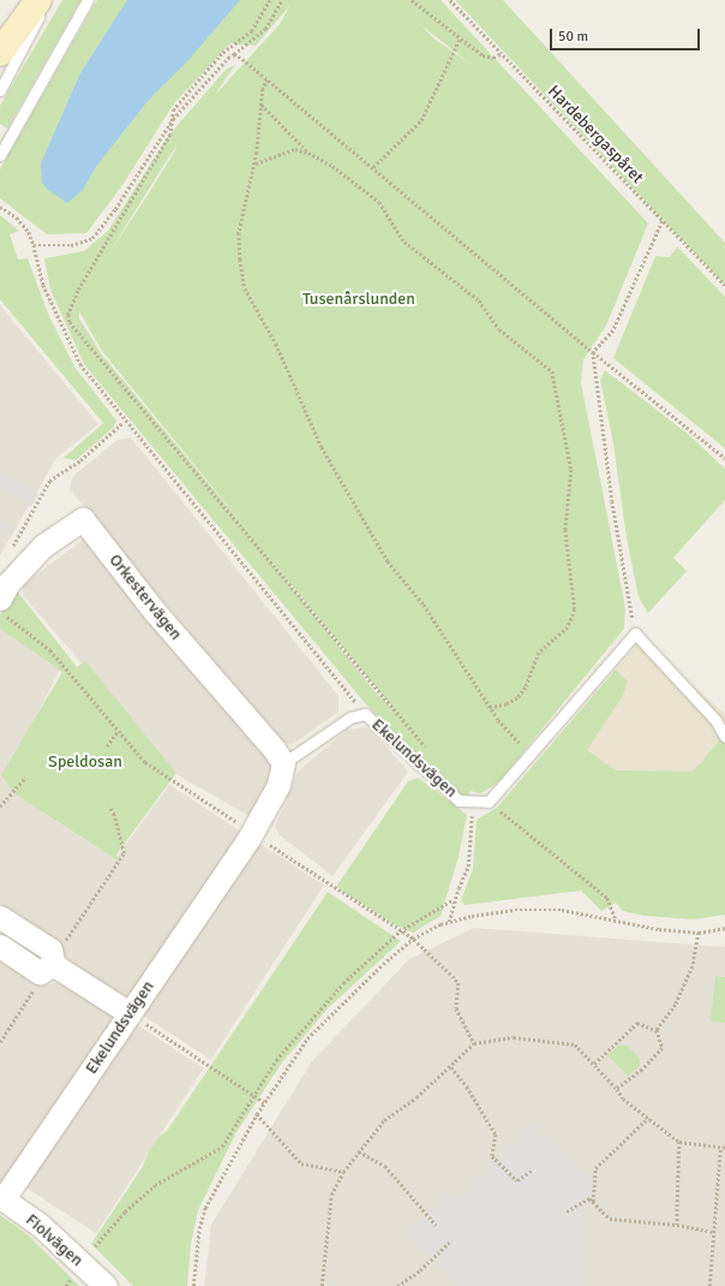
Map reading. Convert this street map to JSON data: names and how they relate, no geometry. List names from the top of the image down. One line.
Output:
{"streets":{"street":["Orkestervägen","Ekelundsvägen","Fiolvägen"],"path":["Hardebergaspåret"]},"crossings":[["Orkestervägen","Ekelundsvägen"],["Ekelundsvägen","Fiolvägen"]],"parks":["Tusenårslunden","Speldosan"],"scale_bar":"50 m"}
